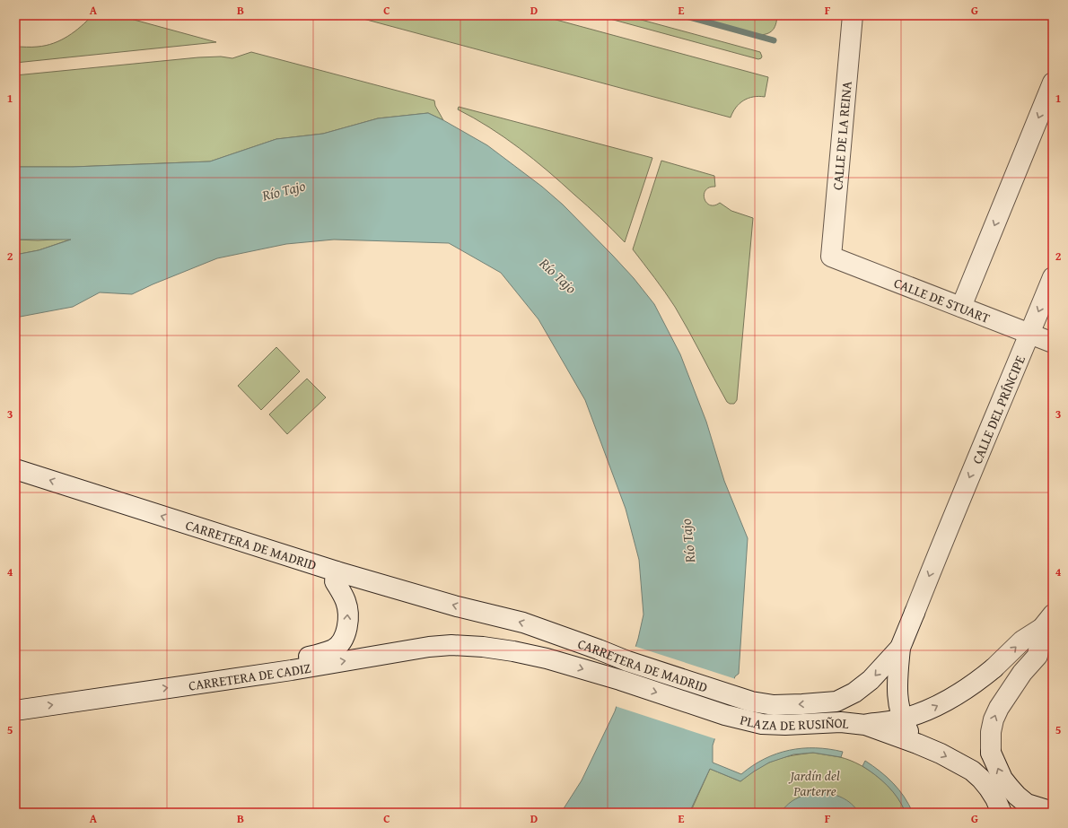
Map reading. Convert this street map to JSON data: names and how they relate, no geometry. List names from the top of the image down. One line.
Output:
{"streets":{"main road":["CALLE DE LA REINA","CALLE DE STUART","CALLE DEL PRÍNCIPE","CARRETERA DE MADRID","CARRETERA DE CADIZ","PLAZA DE RUSIÑOL"]},"crossings":[["CALLE DE LA REINA","CALLE DE STUART"],["CALLE DE STUART","CALLE DEL PRÍNCIPE"],["CALLE DEL PRÍNCIPE","PLAZA DE RUSIÑOL"],["CARRETERA DE MADRID","CARRETERA DE CADIZ"],["CARRETERA DE MADRID","PLAZA DE RUSIÑOL"]],"one_way":["CALLE DEL PRÍNCIPE","CARRETERA DE CADIZ"],"water":["Río Tajo"],"parks":["Jardín del Parterre"],"grid":{"columns":["A","B","C","D","E","F","G"],"rows":["1","2","3","4","5"]}}
